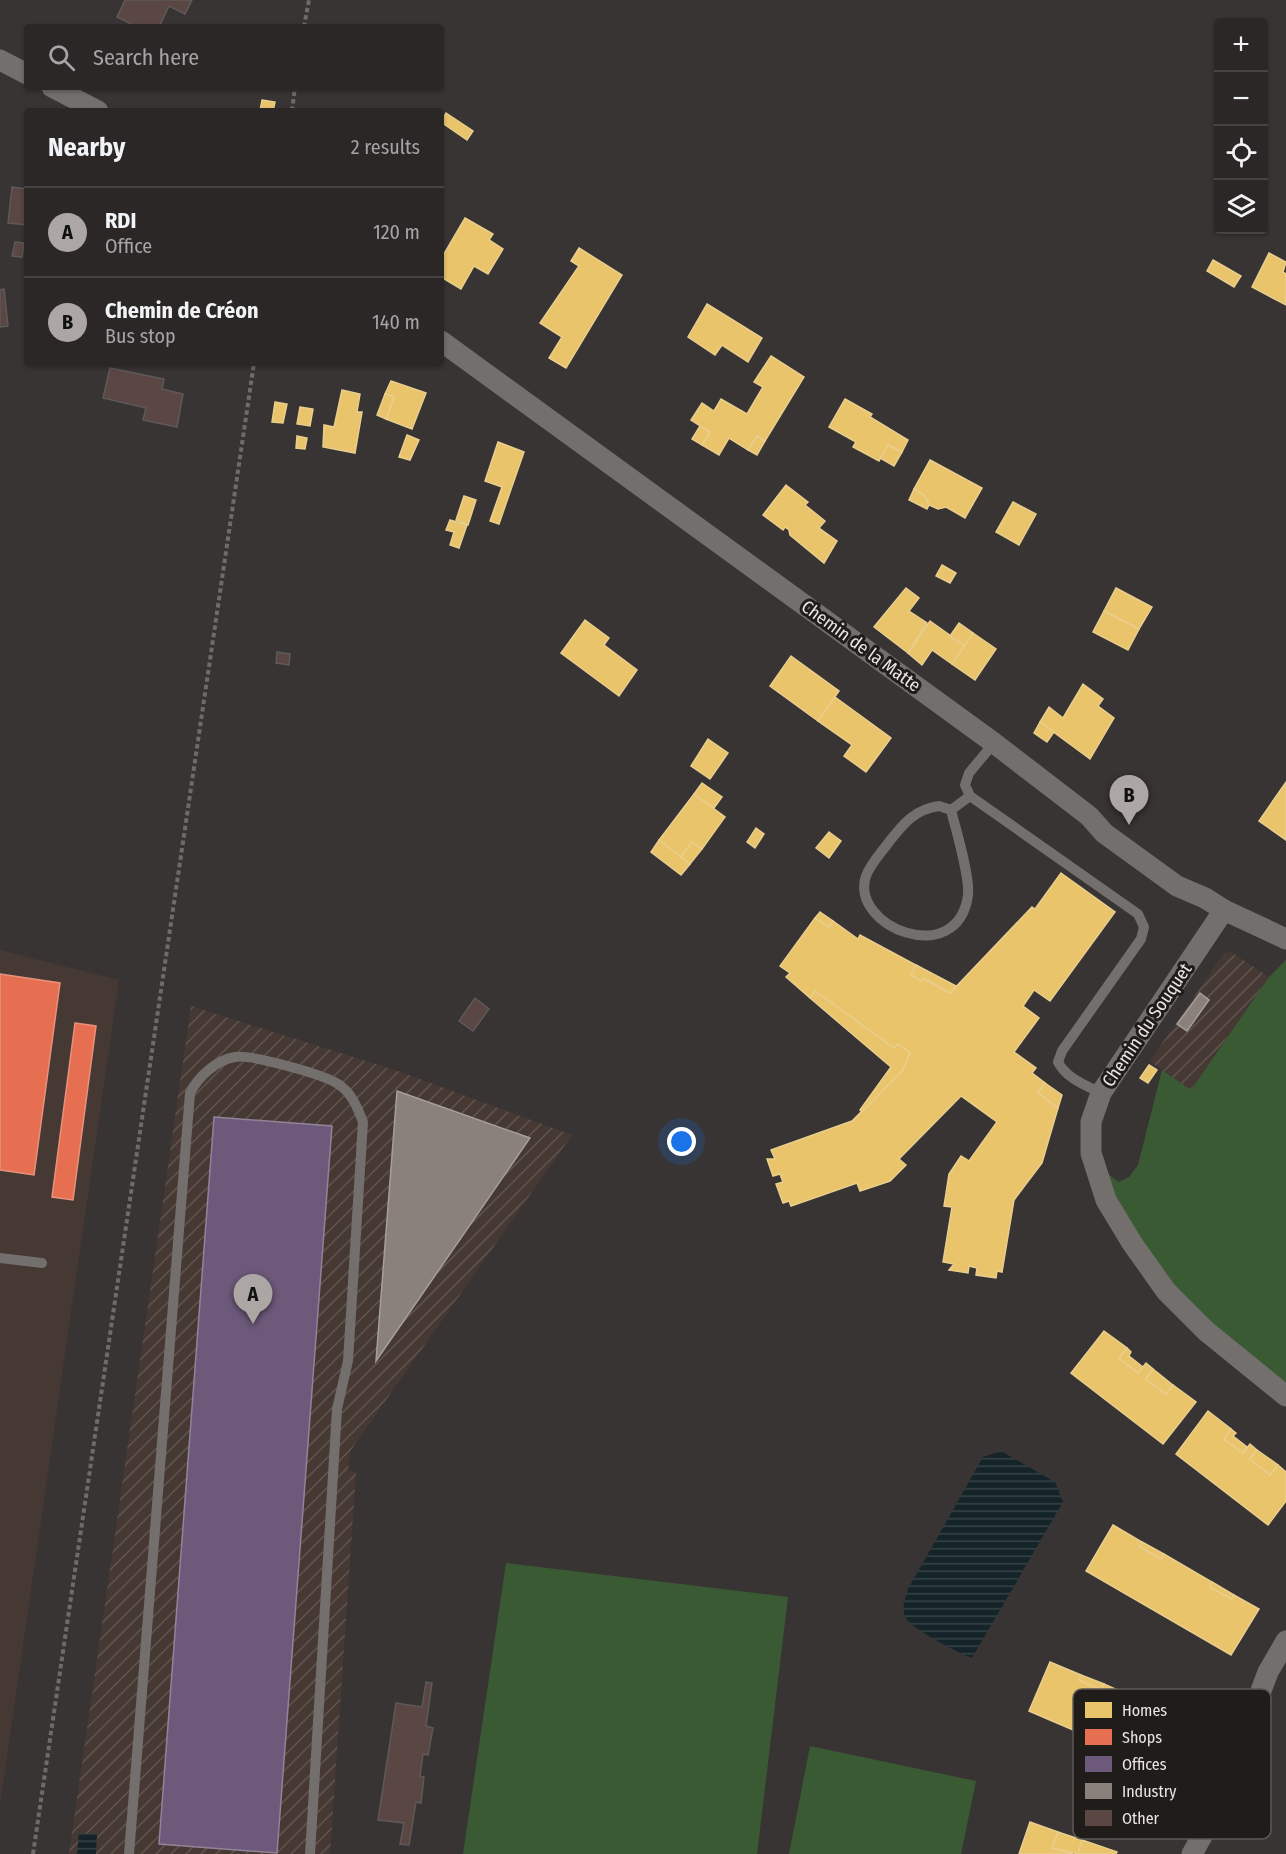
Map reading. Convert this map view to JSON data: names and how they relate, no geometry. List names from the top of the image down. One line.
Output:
{"streets":{"street":["Chemin de la Matte","Chemin du Souquet"]},"crossings":[["Chemin de la Matte","Chemin du Souquet"]],"legend":["Homes","Shops","Offices","Industry","Other"],"page":{"map_buttons":["+","−"],"search":"Search here","heading":["Nearby","2 results"],"list":[{"mark":"A","name":"RDI","note":"Office","value":"120 m"},{"mark":"B","name":"Chemin de Créon","note":"Bus stop","value":"140 m"}],"pins":["B","A"]}}
